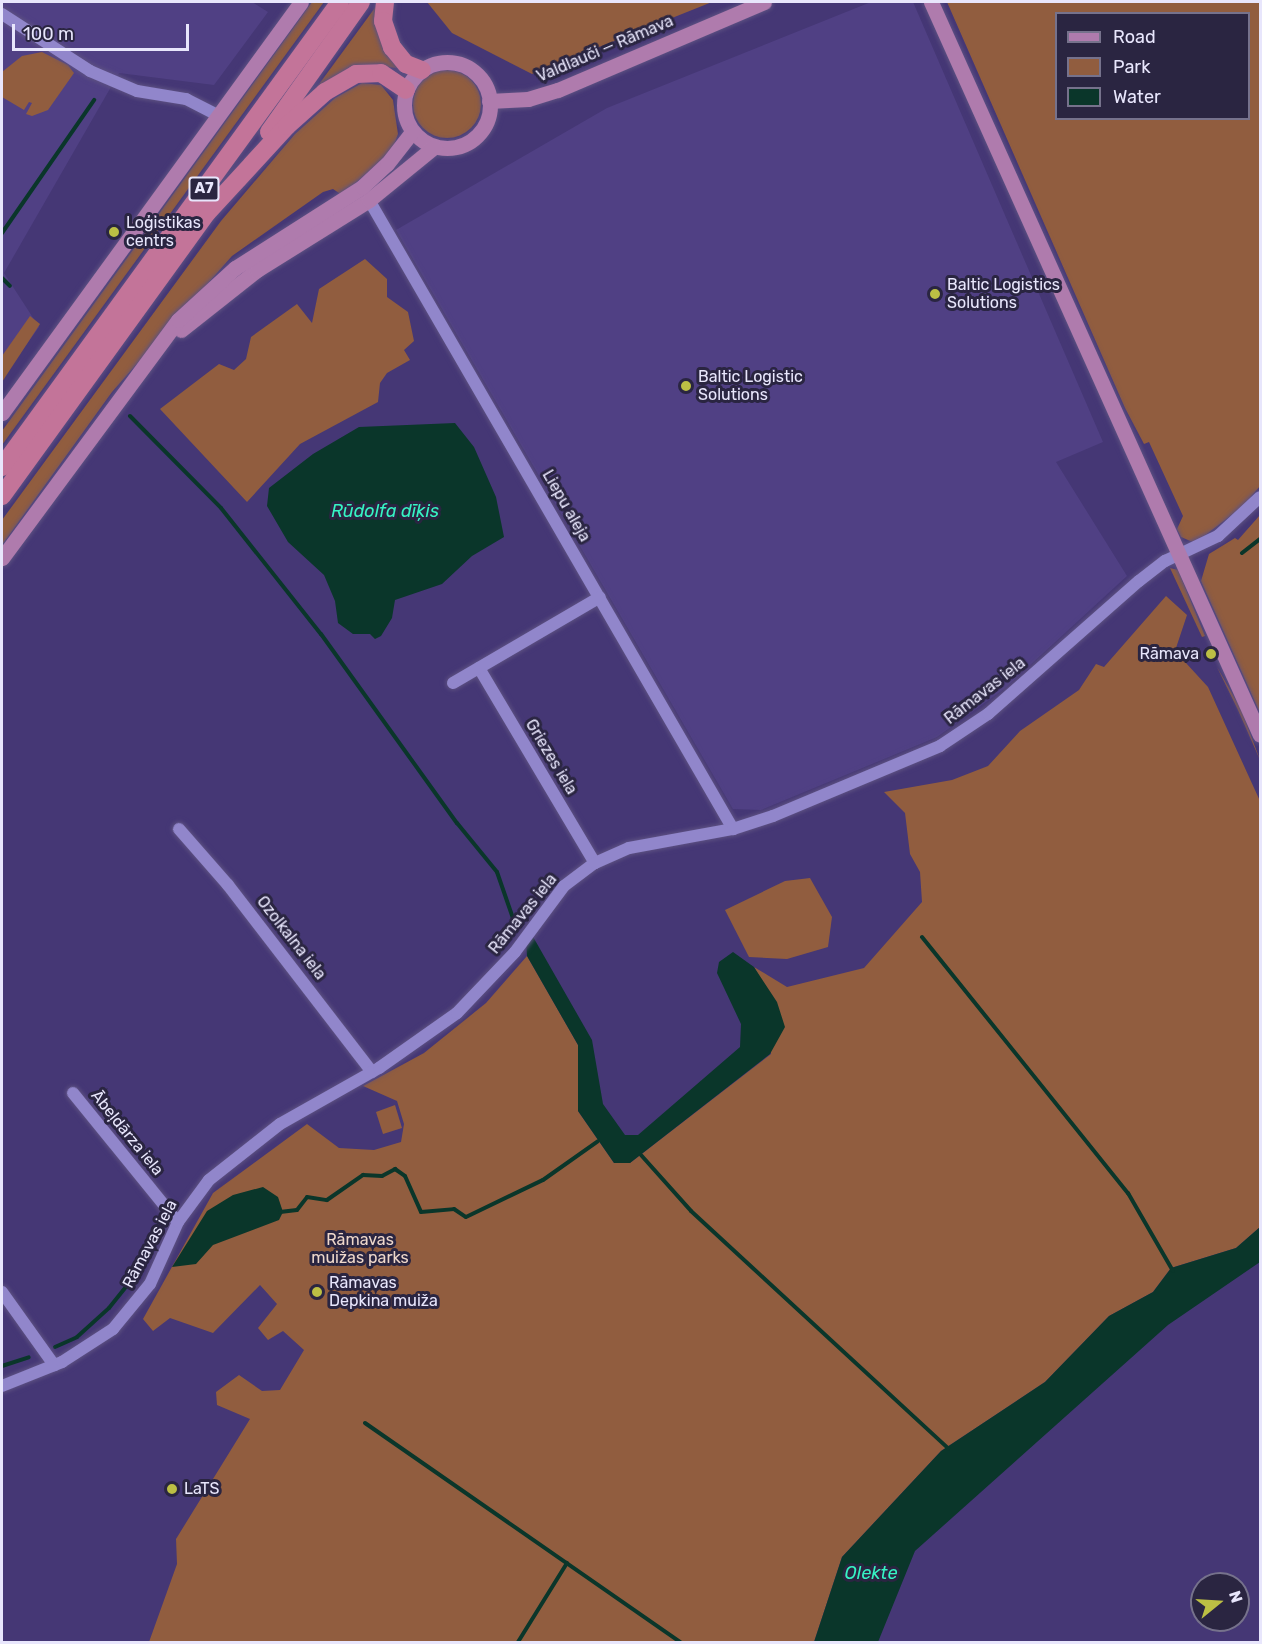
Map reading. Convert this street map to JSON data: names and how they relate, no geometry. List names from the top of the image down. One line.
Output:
{"streets":{"highway":["A7"],"main road":["Valdlauči — Rāmava"],"street":["Liepu aleja","Rāmavas iela","Griezes iela","Ozolkalna iela","Ābeļdārza iela"]},"crossings":[["Liepu aleja","Rāmavas iela"],["Rāmavas iela","Griezes iela"],["Rāmavas iela","Ozolkalna iela"],["Rāmavas iela","Ābeļdārza iela"]],"water":["Rūdolfa dīķis","Olekte"],"parks":["Rāmavas muižas parks"],"places":["Loģistikas centrs","Baltic Logistics Solutions","Baltic Logistic Solutions","Rāmava","Rāmavas Depkina muiža","LaTS"],"legend":["Road","Park","Water"],"scale_bar":"100 m","north":"right"}
